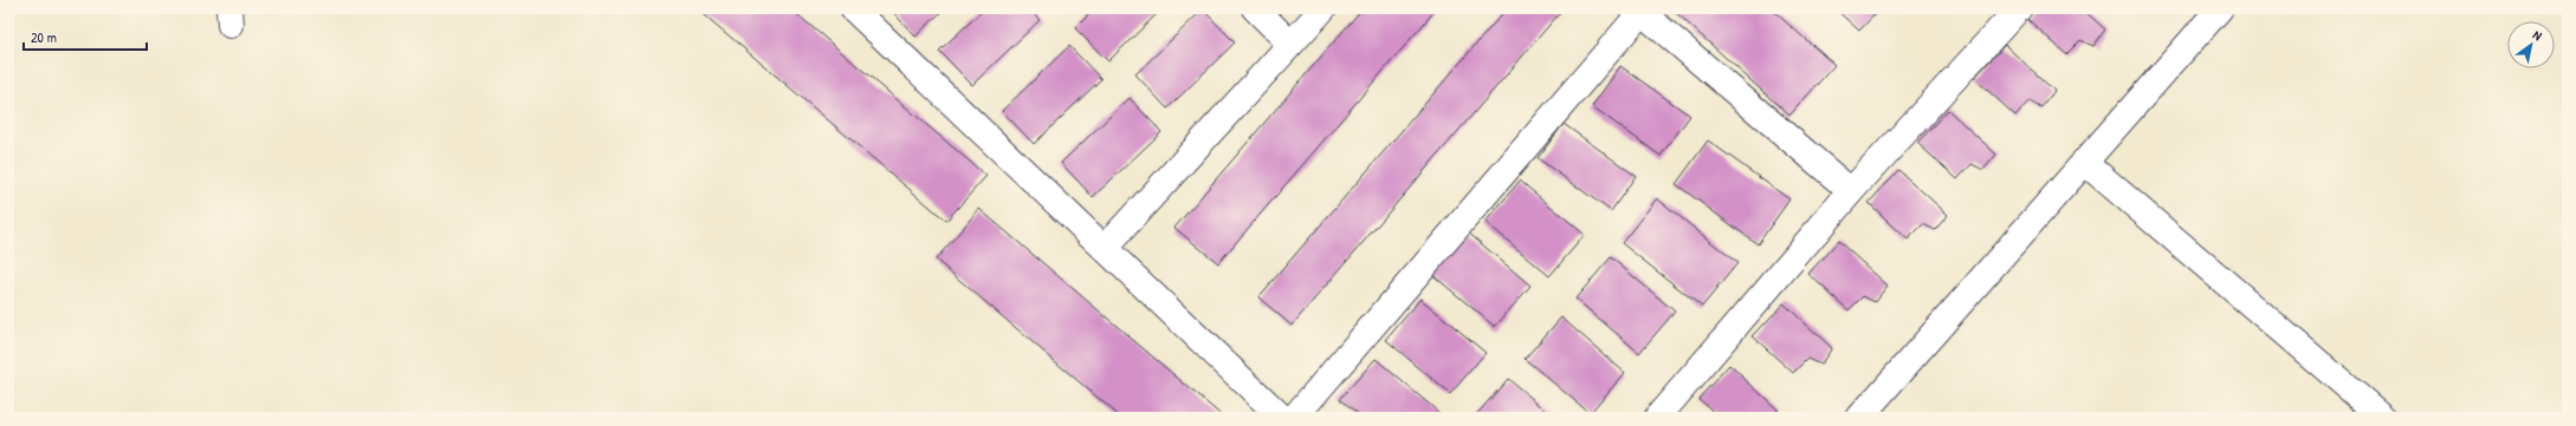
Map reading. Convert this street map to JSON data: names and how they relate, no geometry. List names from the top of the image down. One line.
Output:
{"scale_bar":"20 m","north":"top right"}
